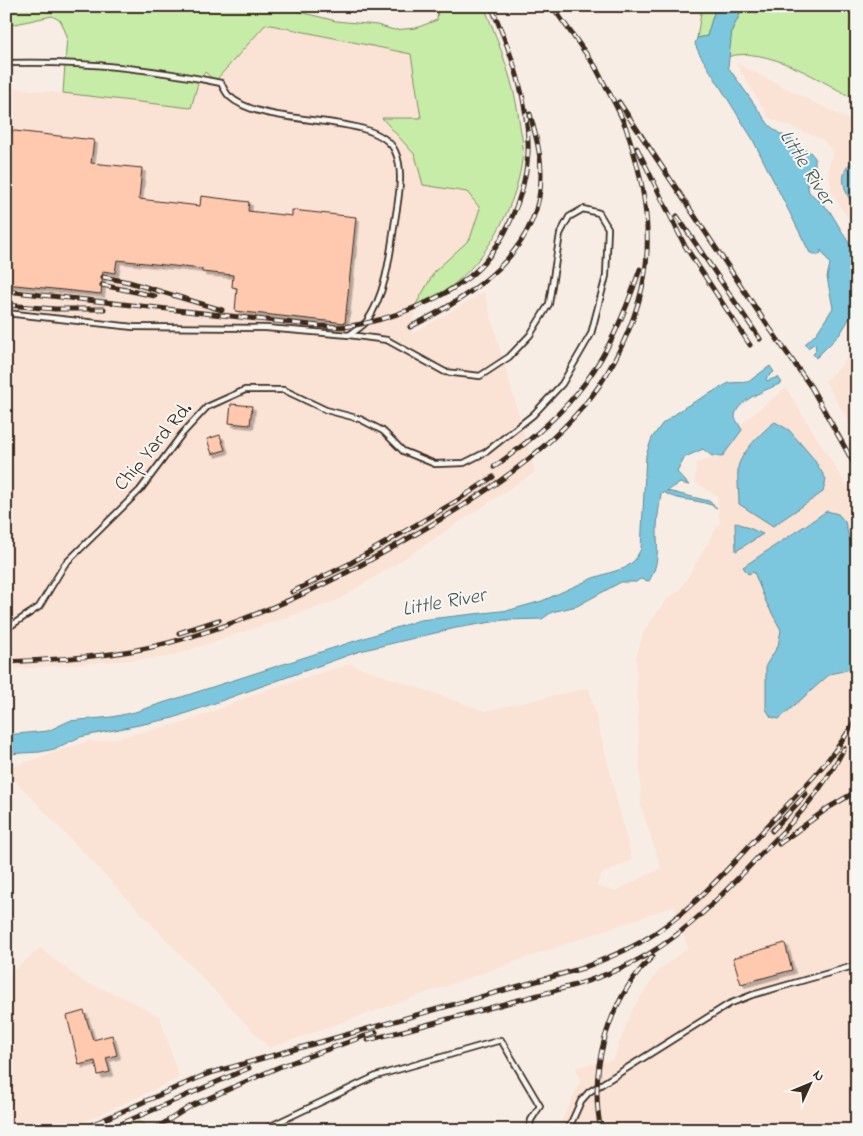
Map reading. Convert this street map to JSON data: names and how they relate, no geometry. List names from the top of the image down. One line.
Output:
{"streets":{"lane":["Chip Yard Rd."]},"water":["Little River"],"north":"top right"}
